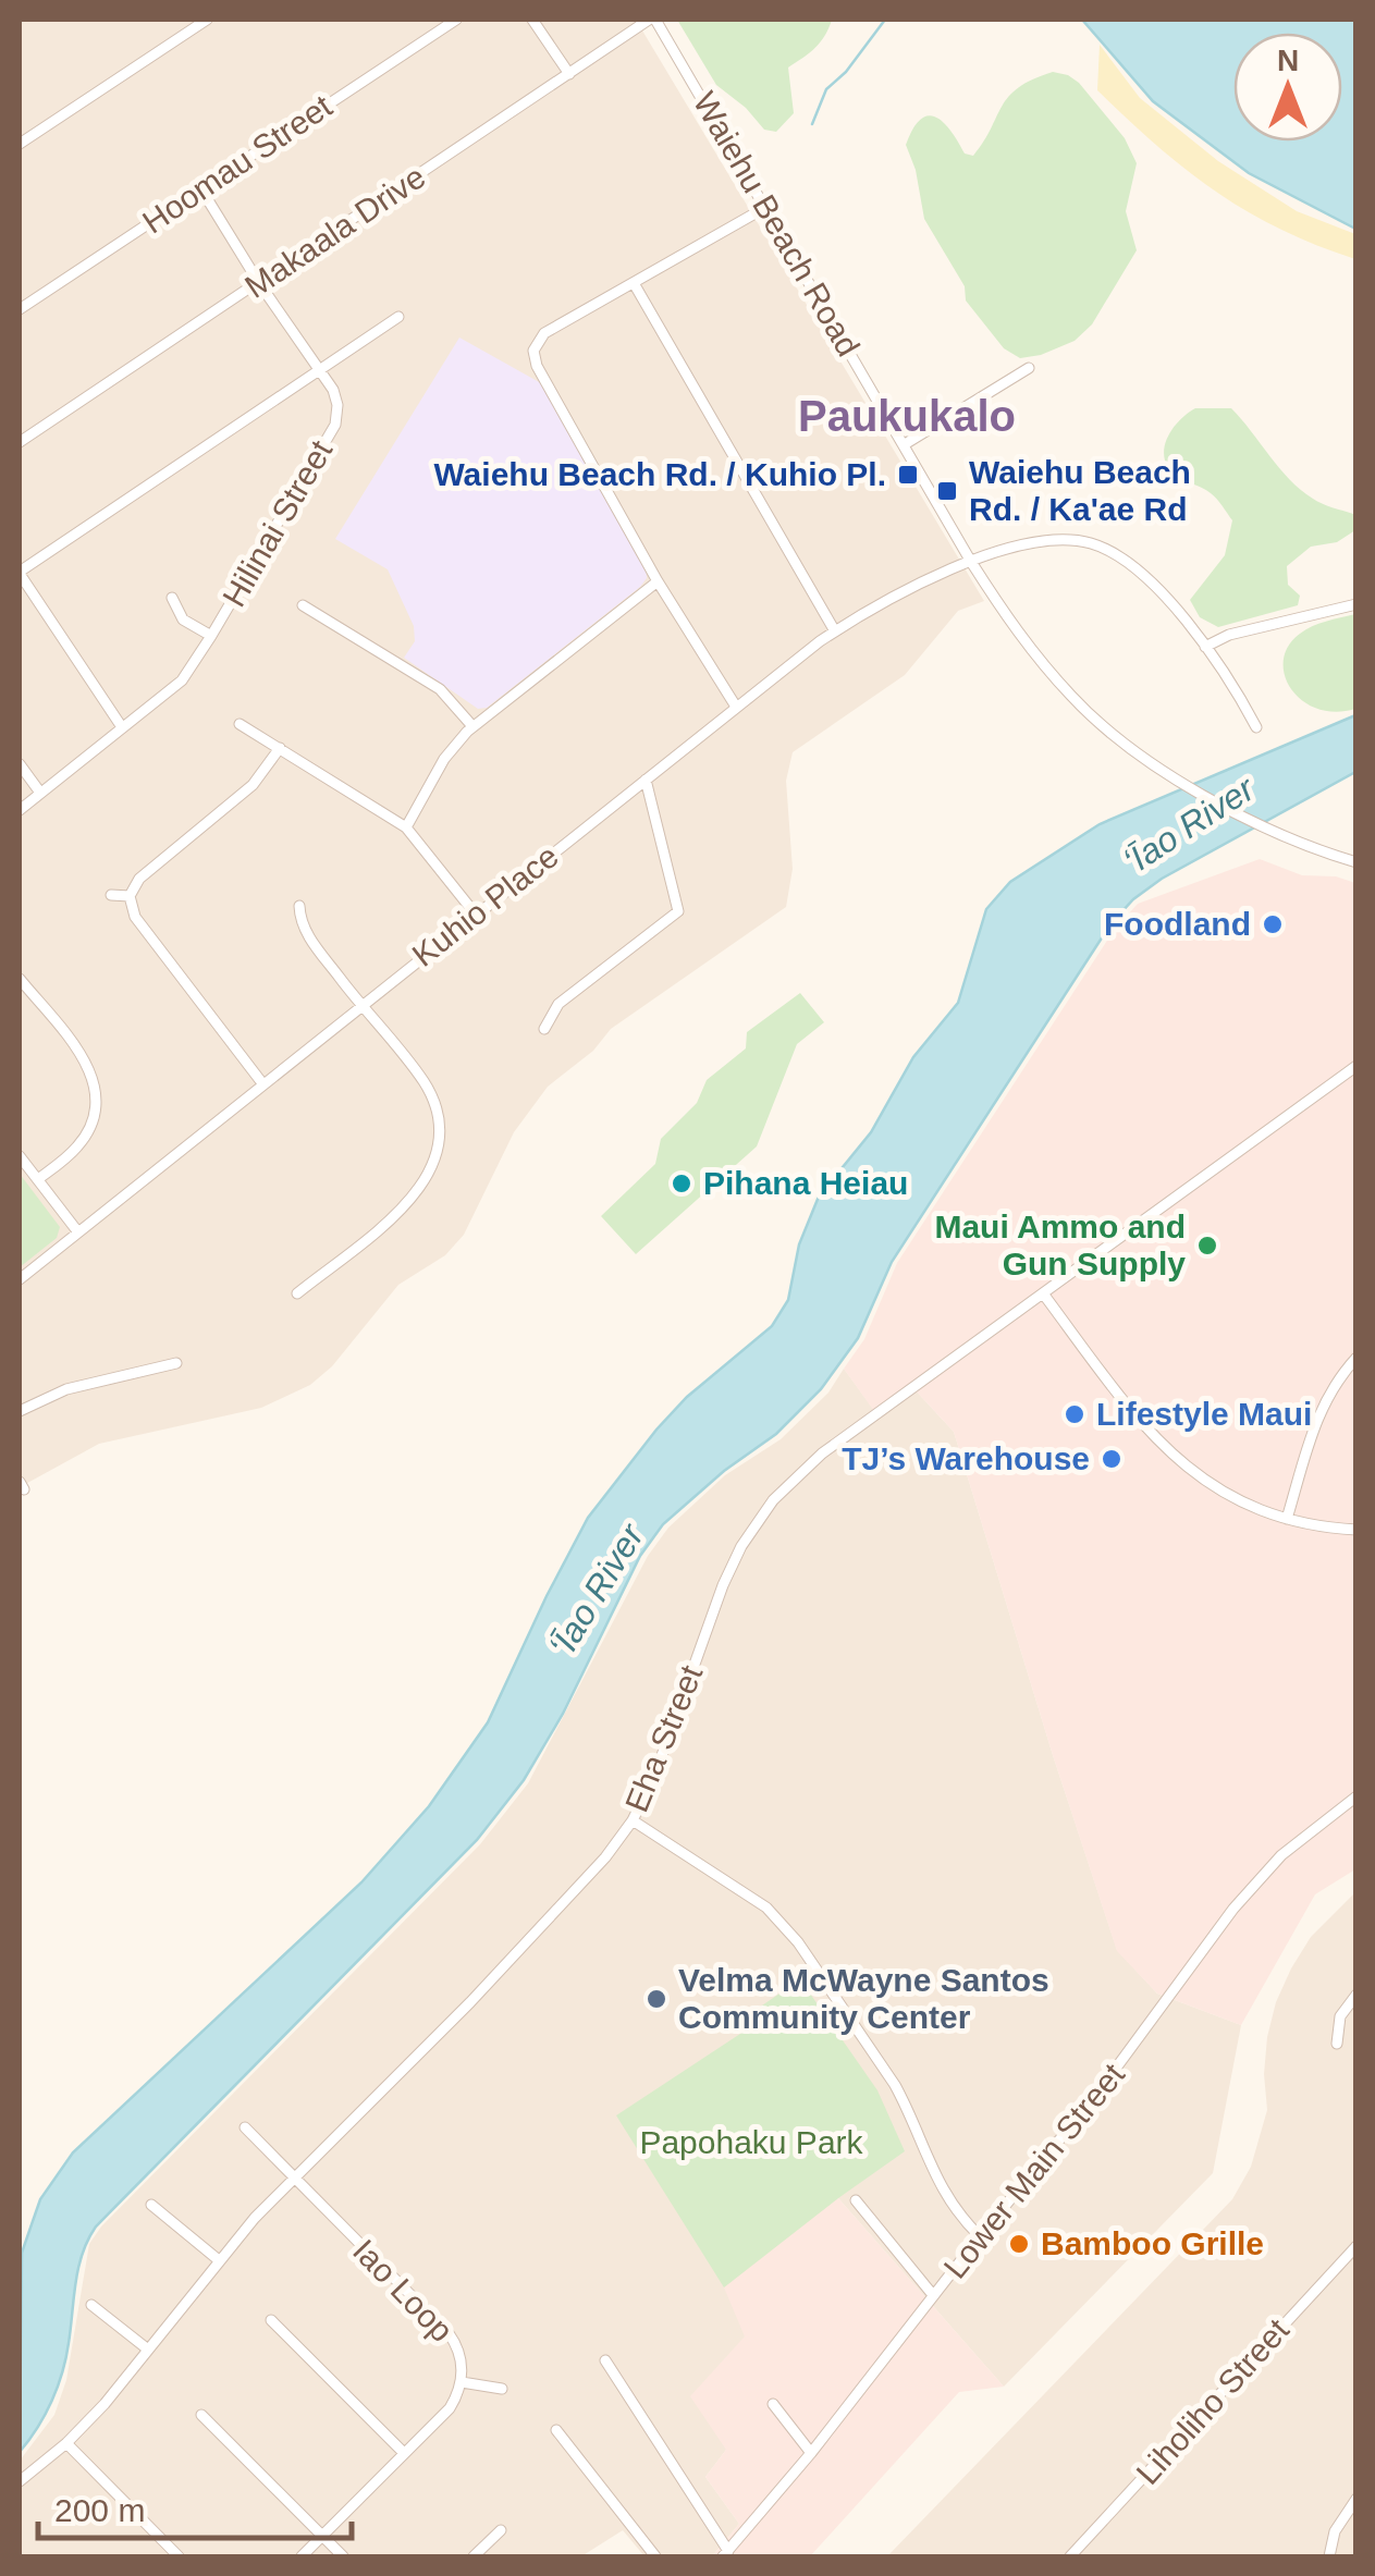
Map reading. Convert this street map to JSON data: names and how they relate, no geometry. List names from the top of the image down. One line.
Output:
{"streets":{"street":["Hoomau Street","Waiehu Beach Road","Makaala Drive","Hilinai Street","Kuhio Place","Eha Street","Lower Main Street","Iao Loop","Liholiho Street"]},"crossings":[["Hoomau Street","Hilinai Street"],["Waiehu Beach Road","Makaala Drive"],["Waiehu Beach Road","Kuhio Place"],["Makaala Drive","Hilinai Street"],["Eha Street","Iao Loop"]],"districts":["Paukukalo"],"water":["ʻĪao River"],"parks":["Papohaku Park"],"places":{"transit":["Waiehu Beach Rd. / Kuhio Pl.","Waiehu Beach Rd. / Ka'ae Rd"],"other":["Foodland","Pihana Heiau","Maui Ammo and Gun Supply","Lifestyle Maui","TJ’s Warehouse","Velma McWayne Santos Community Center","Bamboo Grille"]},"scale_bar":"200 m","north":"top"}
